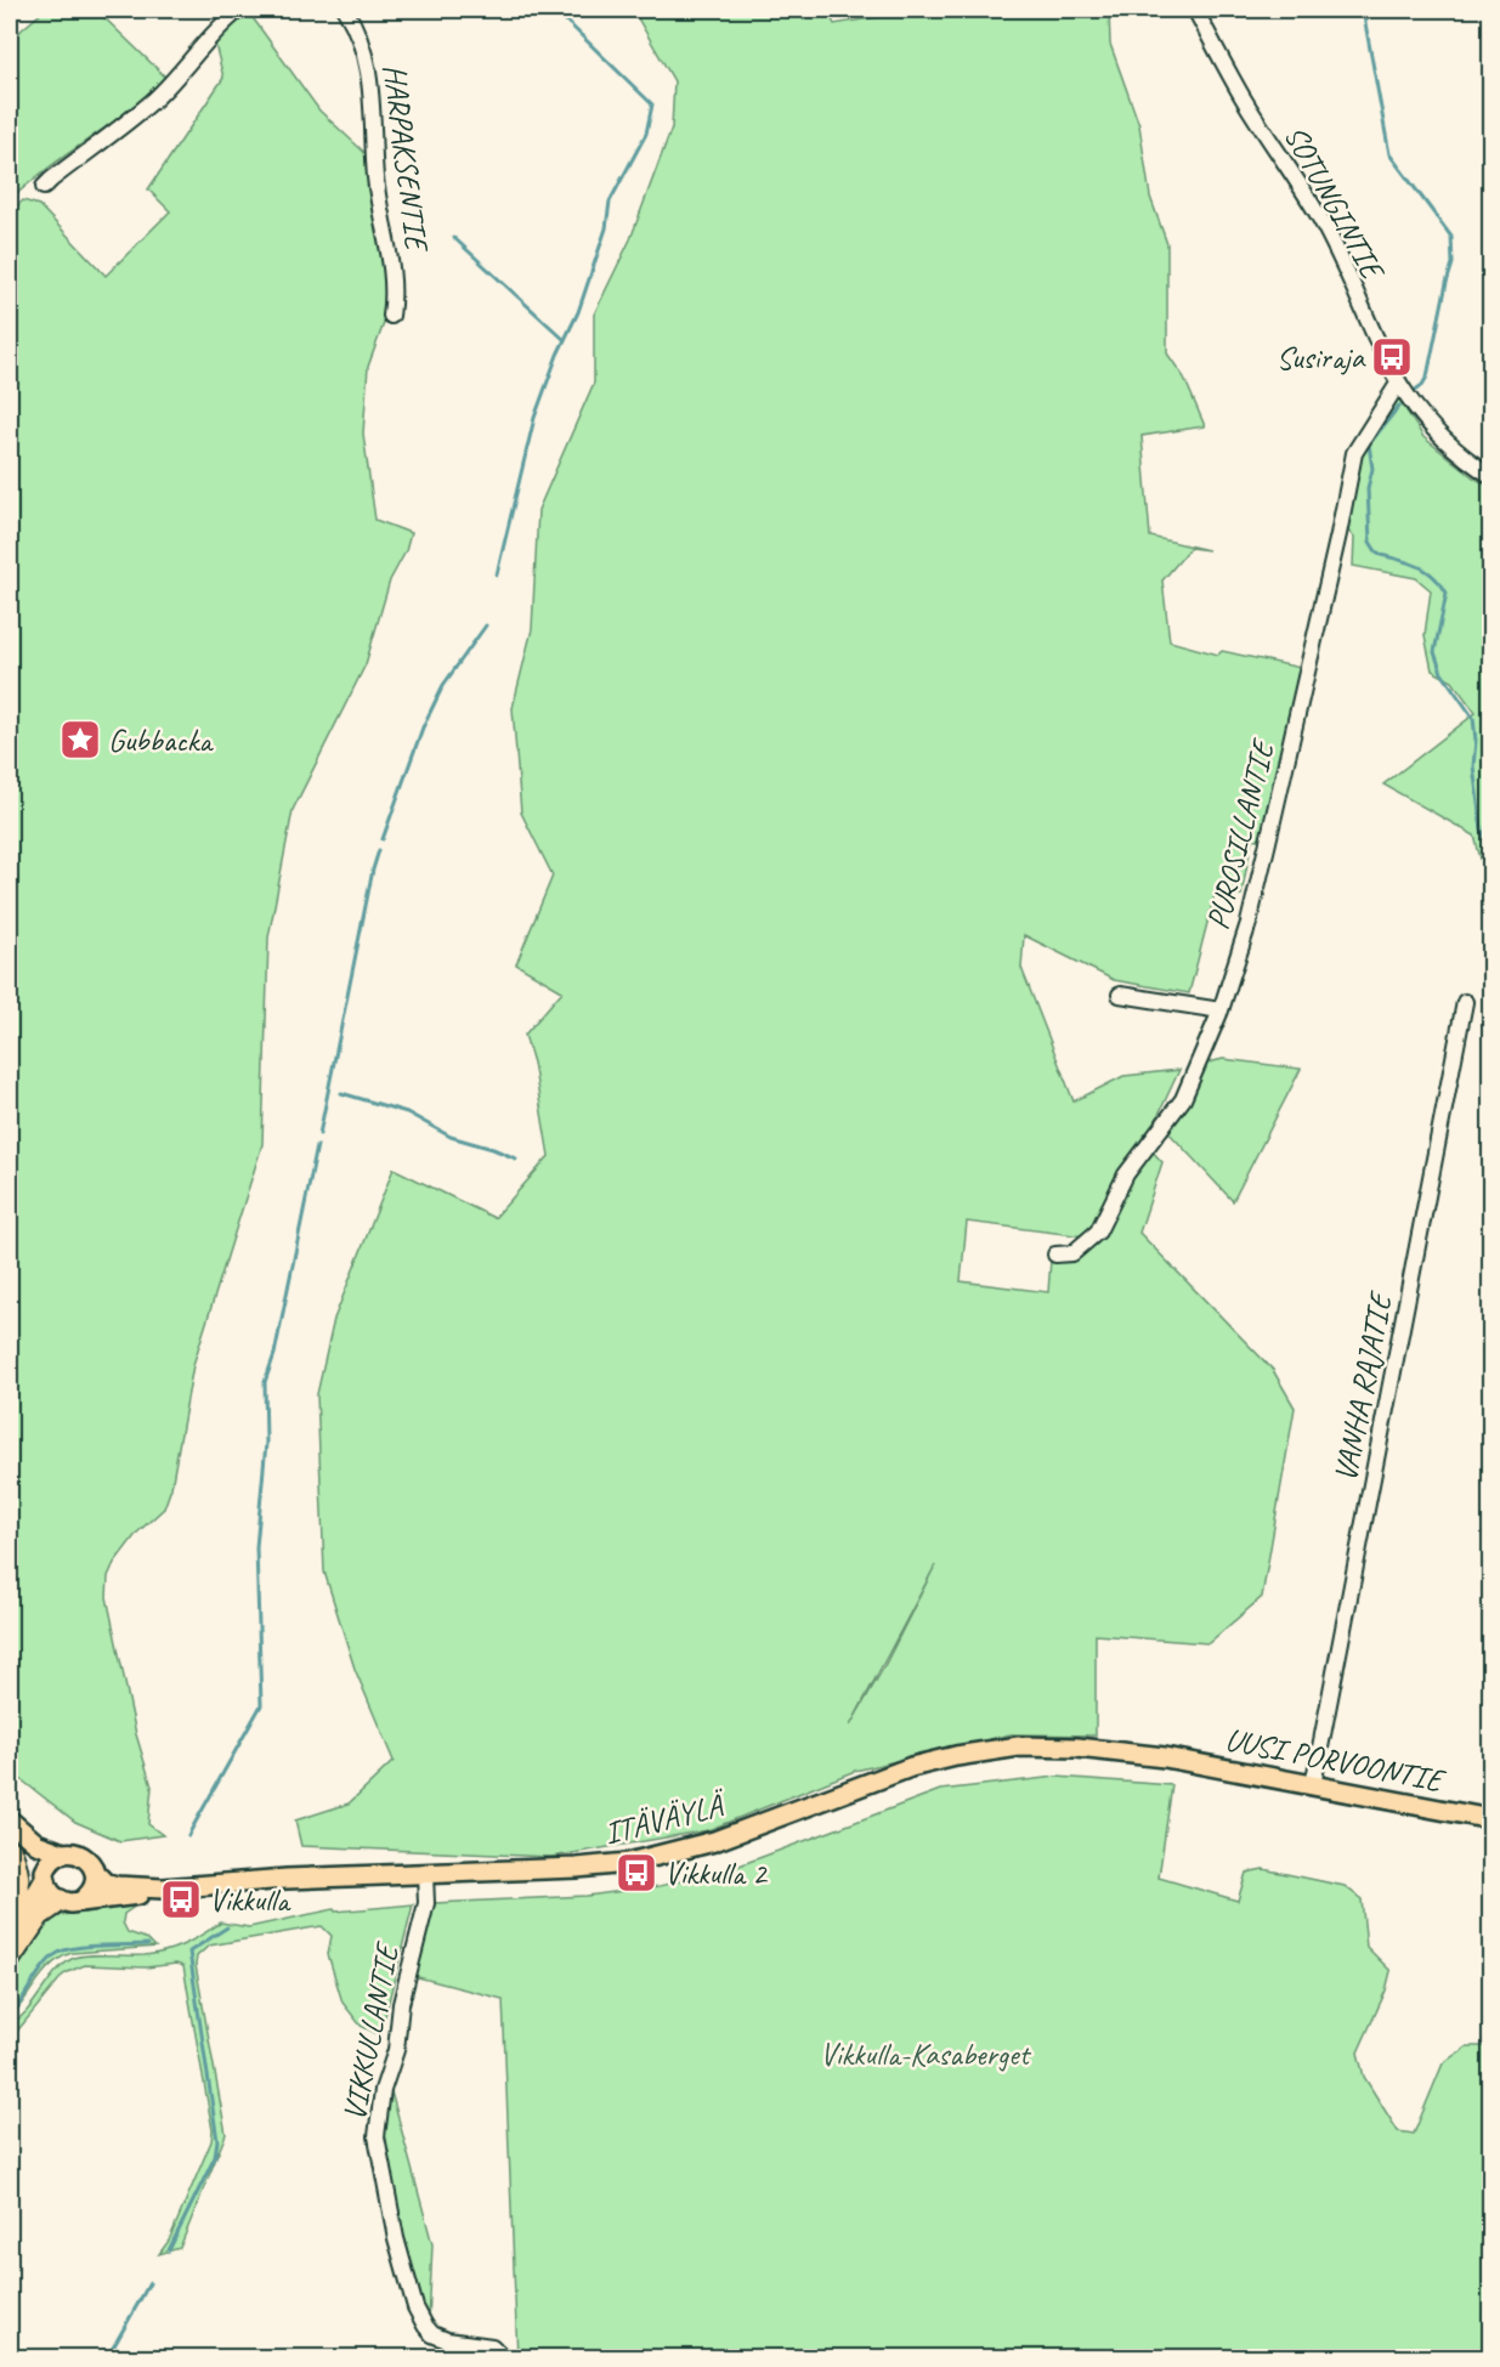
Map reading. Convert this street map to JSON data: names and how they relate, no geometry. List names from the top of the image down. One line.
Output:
{"streets":{"main road":["UUSI PORVOONTIE","ITÄVÄYLÄ"],"street":["HARPAKSENTIE","SOTUNGINTIE","PUROSILLANTIE","VANHA RAJATIE","VIKKULLANTIE"]},"crossings":[["SOTUNGINTIE","PUROSILLANTIE"],["VANHA RAJATIE","UUSI PORVOONTIE"],["UUSI PORVOONTIE","ITÄVÄYLÄ"],["ITÄVÄYLÄ","VIKKULLANTIE"]],"parks":["Vikkulla-Kasaberget"],"places":{"bus stop":["Susiraja","Vikkulla 2","Vikkulla"],"place":["Gubbacka"]}}
